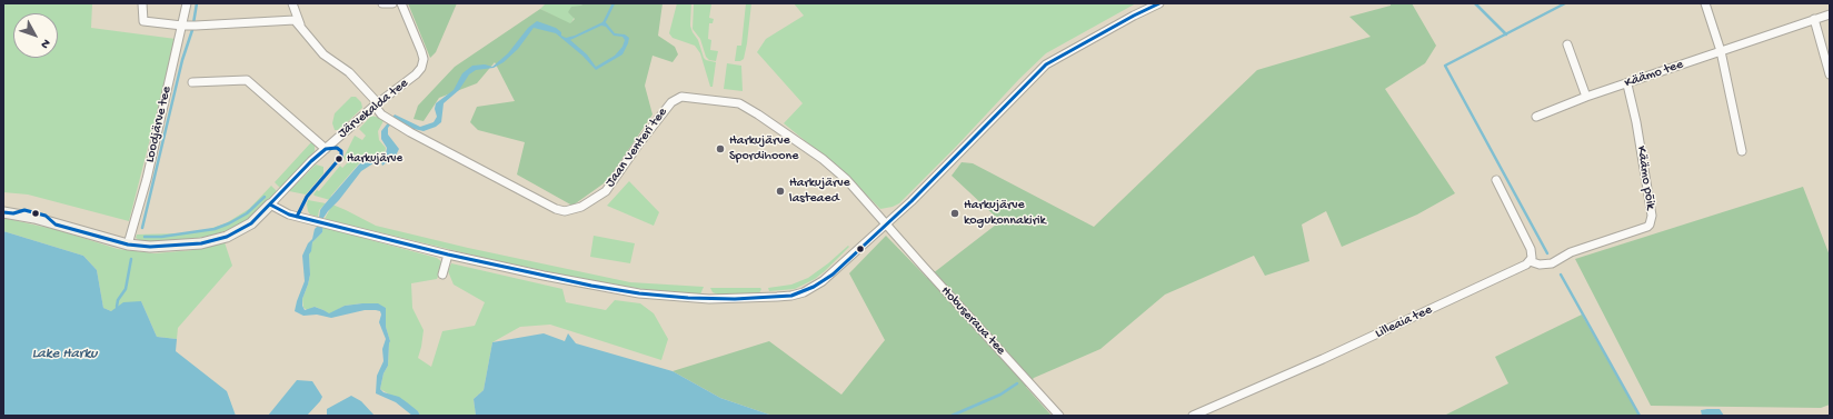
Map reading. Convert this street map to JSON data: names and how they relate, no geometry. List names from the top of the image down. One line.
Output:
{"streets":{"street":["Käämo tee","Järvekalda tee","Loodjärve tee","Jaan Venteri tee","Käämo põik","Hobuseraua tee","Lilleaia tee"]},"crossings":[["Käämo tee","Käämo põik"],["Järvekalda tee","Loodjärve tee"],["Järvekalda tee","Jaan Venteri tee"],["Jaan Venteri tee","Hobuseraua tee"],["Käämo põik","Lilleaia tee"]],"water":["Lake Harku"],"places":["Harkujärve Spordihoone","Harkujärve","Harkujärve lasteaed","Harkujärve kogukonnakirik"],"north":"bottom right"}
